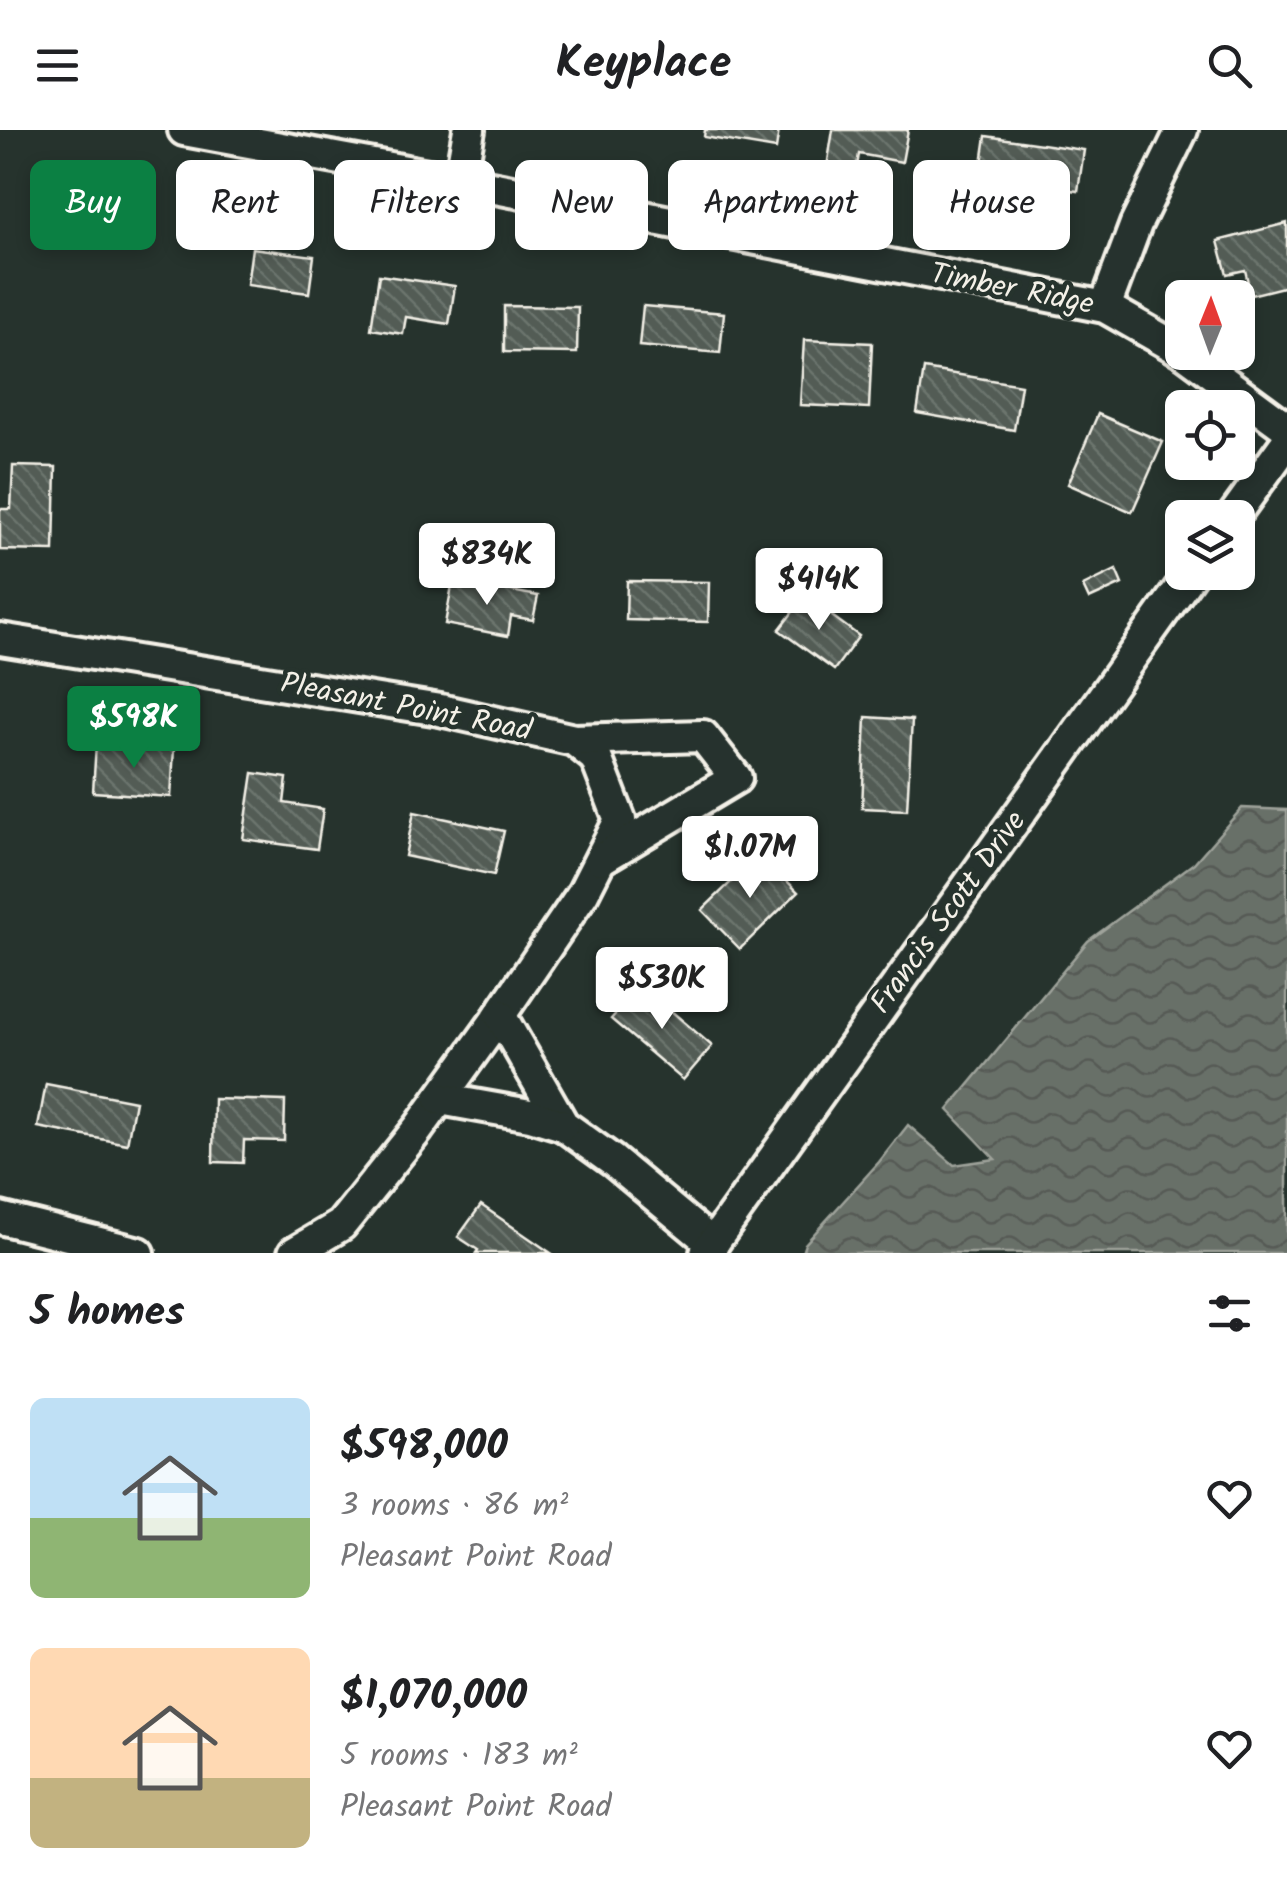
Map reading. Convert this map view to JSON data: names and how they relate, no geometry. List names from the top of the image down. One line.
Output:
{"streets":{"street":["Timber Ridge","Pleasant Point Road","Francis Scott Drive"]},"north":"top","page":{"header":"Keyplace","chip":["Buy","Rent","Filters","New","Apartment","House"],"price":["$834K","$414K","$598K","$1.07M","$530K"],"heading":"5 homes","list":[{"name":"$598,000","note":"3 rooms · 86 m² · Pleasant Point Road"},{"name":"$1,070,000","note":"5 rooms · 183 m² · Pleasant Point Road"}]}}
